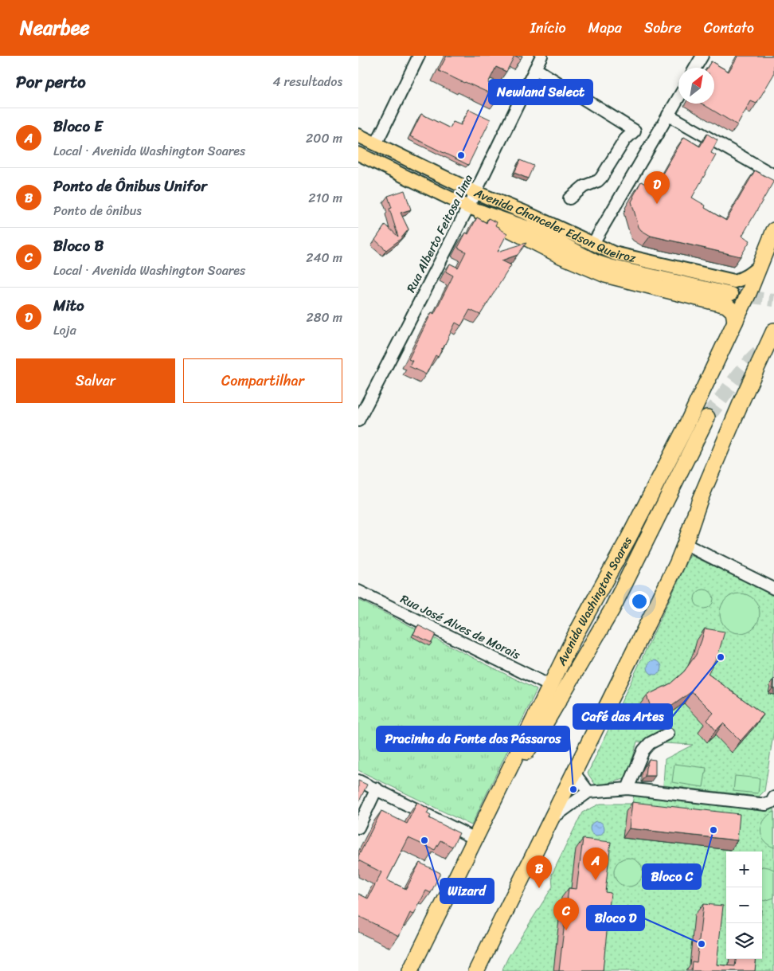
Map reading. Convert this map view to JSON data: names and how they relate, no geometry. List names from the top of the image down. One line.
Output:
{"streets":{"highway":["Avenida Washington Soares"],"main road":["Avenida Chanceler Edson Queiroz"],"street":["Rua Alberto Feitosa Lima","Rua José Alves de Morais"]},"crossings":[["Avenida Chanceler Edson Queiroz","Rua Alberto Feitosa Lima"],["Avenida Chanceler Edson Queiroz","Avenida Washington Soares"],["Avenida Washington Soares","Rua José Alves de Morais"]],"places":["Newland Select","Café das Artes","Pracinha da Fonte dos Pássaros","Bloco C","Wizard","Bloco D"],"north":"top right","page":{"header":"Nearbee","nav":["Início","Mapa","Sobre","Contato"],"heading":["Por perto","4 resultados"],"list":[{"mark":"A","name":"Bloco E","note":"Local · Avenida Washington Soares","value":"200 m"},{"mark":"B","name":"Ponto de Ônibus Unifor","note":"Ponto de ônibus","value":"210 m"},{"mark":"C","name":"Bloco B","note":"Local · Avenida Washington Soares","value":"240 m"},{"mark":"D","name":"Mito","note":"Loja","value":"280 m"}],"pins":["D","A","B","C"],"buttons":["Salvar","Compartilhar"],"map_buttons":["+","−"]}}
